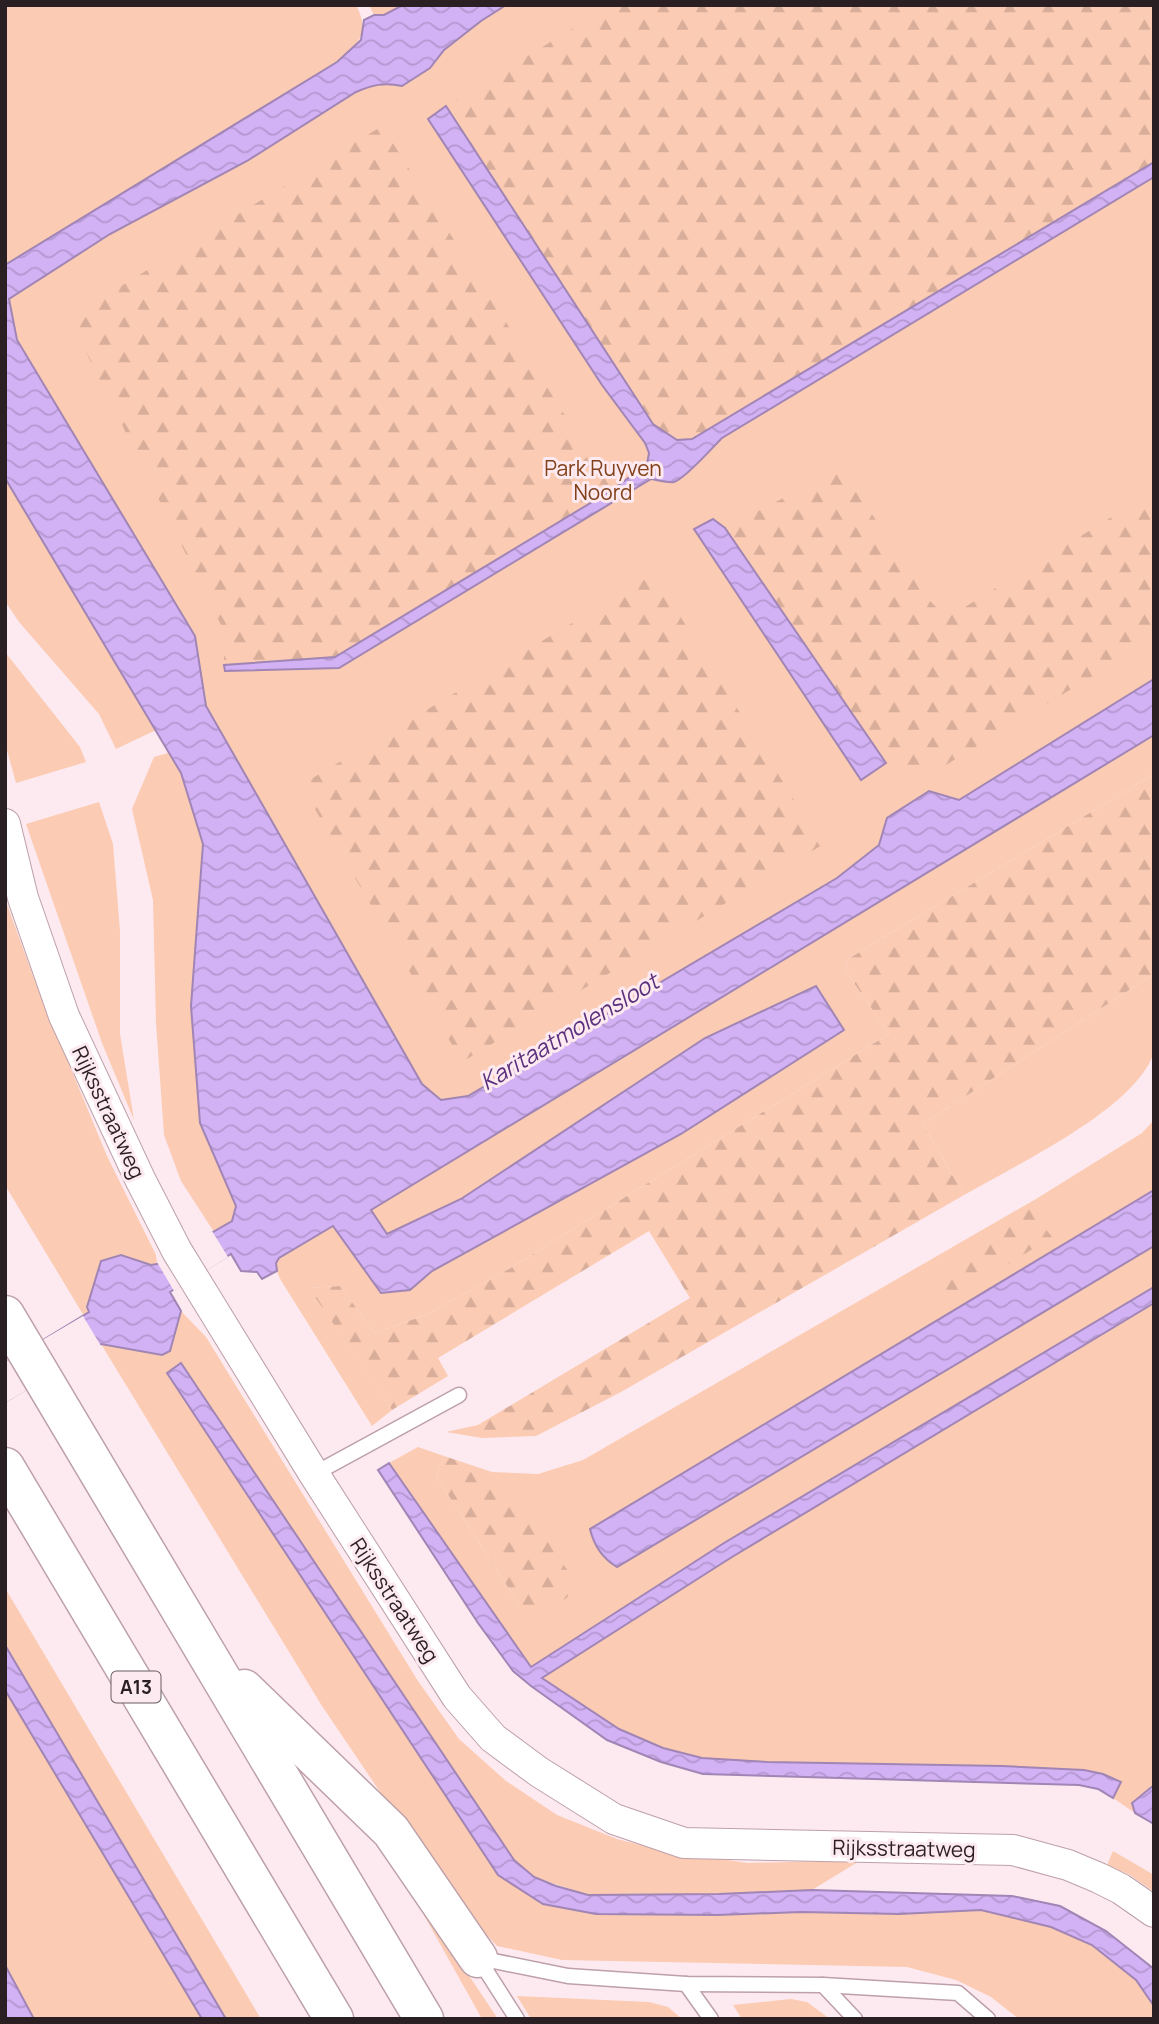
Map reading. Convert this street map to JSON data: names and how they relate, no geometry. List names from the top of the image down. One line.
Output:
{"streets":{"highway":["A13"],"street":["Rijksstraatweg"]},"water":["Karitaatmolensloot"],"parks":["Park Ruyven Noord"]}
